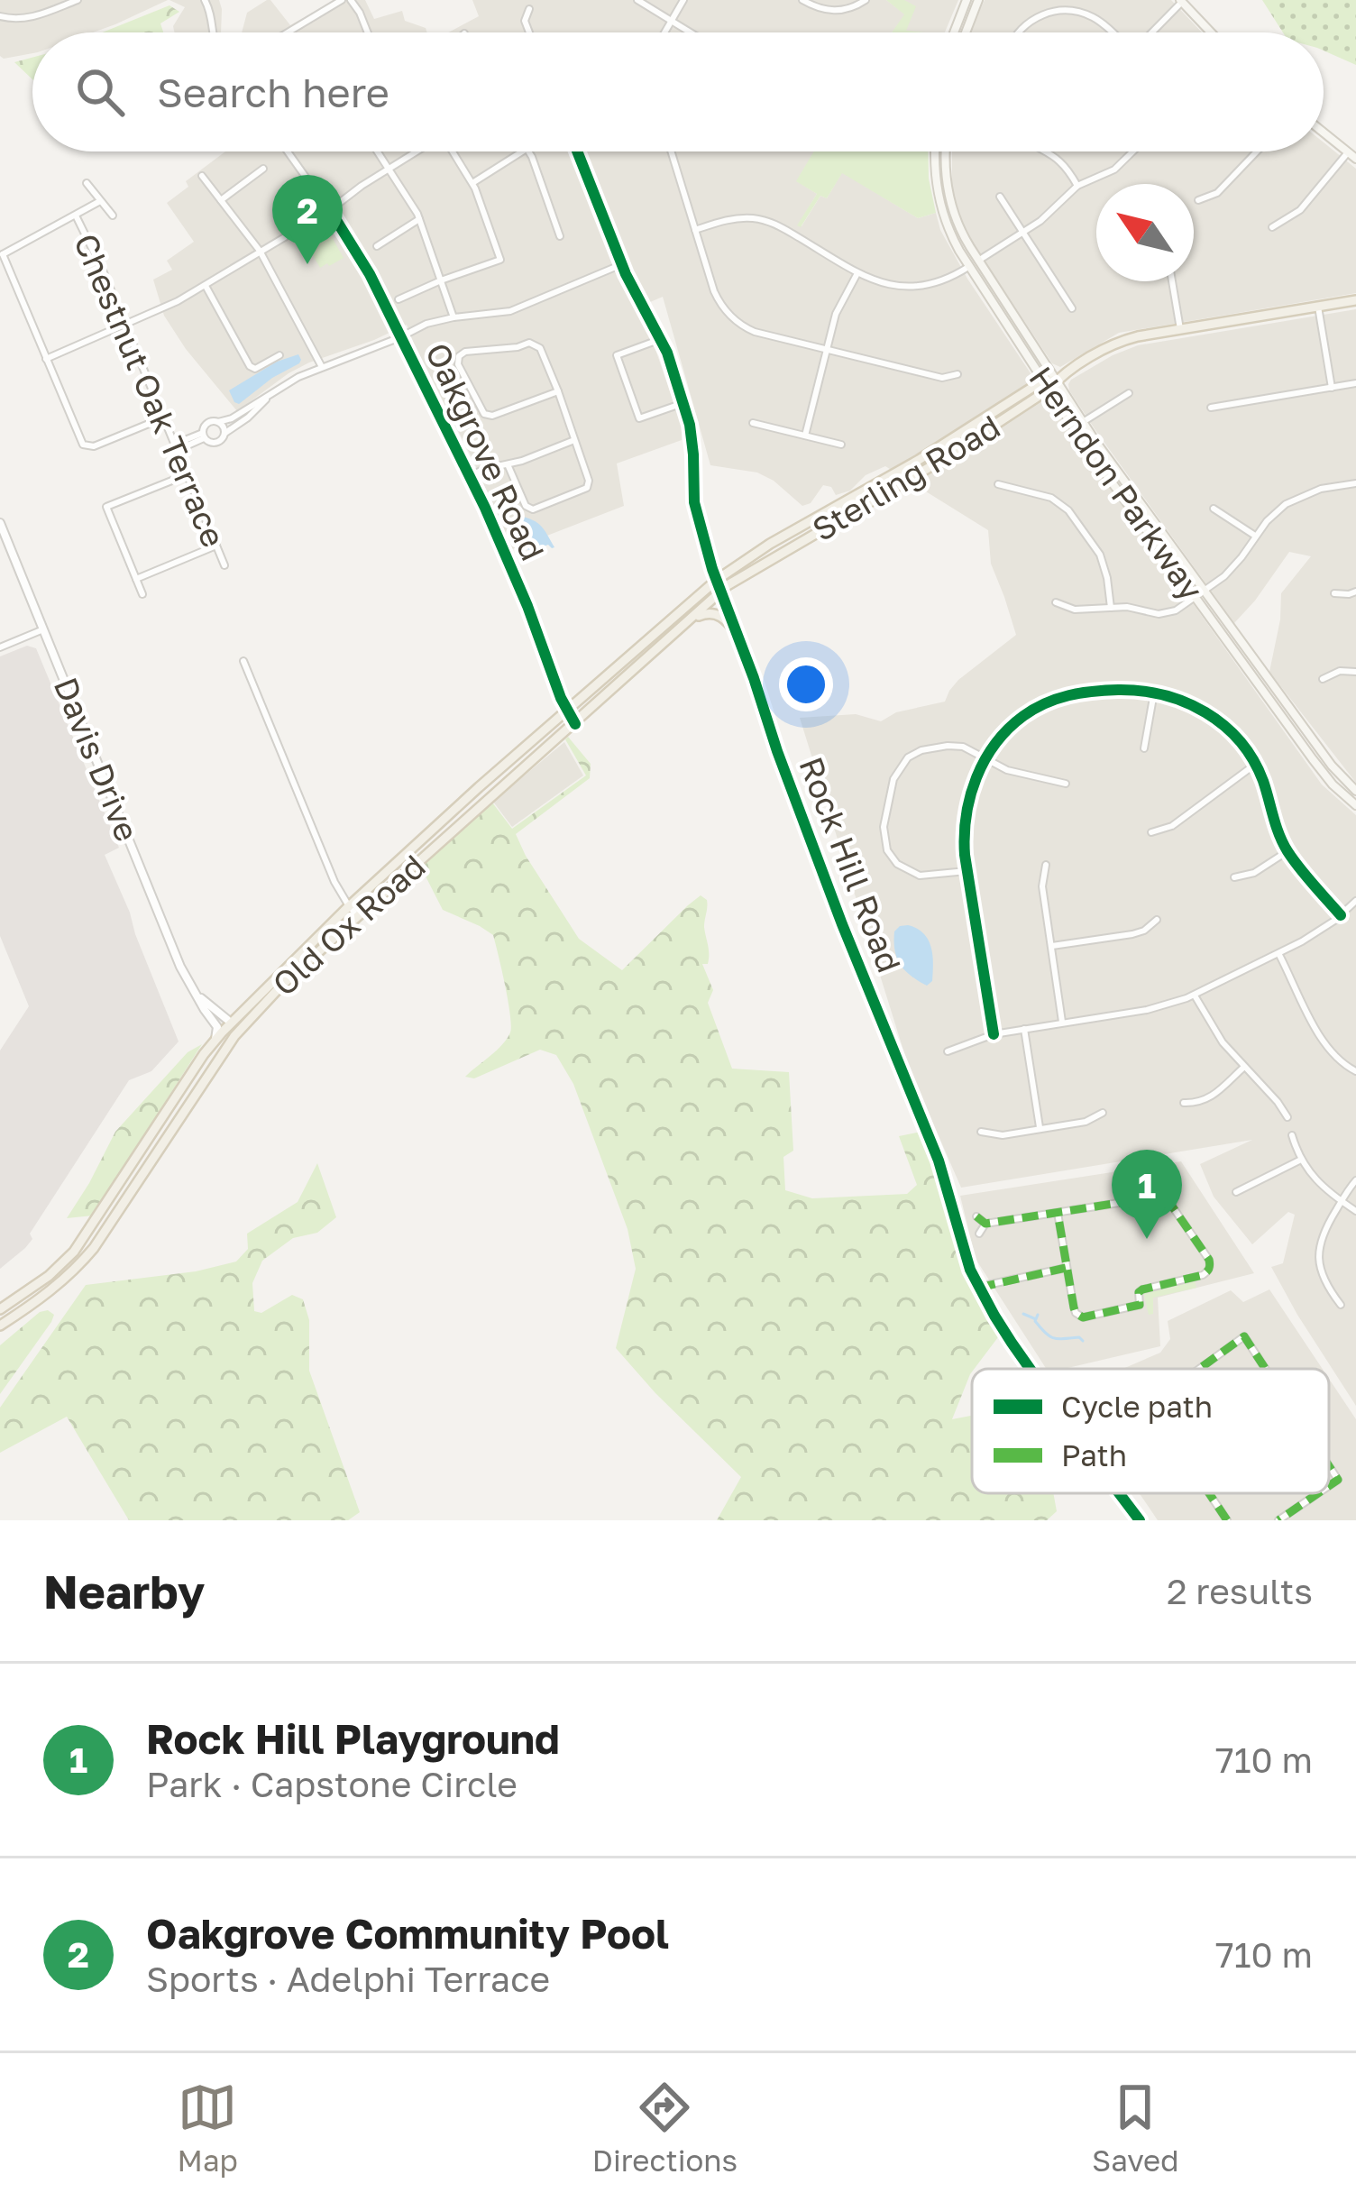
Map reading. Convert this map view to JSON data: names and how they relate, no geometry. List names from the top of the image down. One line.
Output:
{"streets":{"main road":["Sterling Road","Herndon Parkway","Old Ox Road"],"street":["Chestnut Oak Terrace","Oakgrove Road","Davis Drive","Rock Hill Road"]},"crossings":[["Oakgrove Road","Old Ox Road"],["Sterling Road","Herndon Parkway"],["Sterling Road","Old Ox Road"],["Davis Drive","Old Ox Road"],["Rock Hill Road","Old Ox Road"]],"legend":["Cycle path","Path"],"north":"top left","page":{"search":"Search here","pins":["2","1"],"heading":["Nearby","2 results"],"list":[{"mark":"1","name":"Rock Hill Playground","note":"Park · Capstone Circle","value":"710 m"},{"mark":"2","name":"Oakgrove Community Pool","note":"Sports · Adelphi Terrace","value":"710 m"}],"nav":["Map","Directions","Saved"]}}
